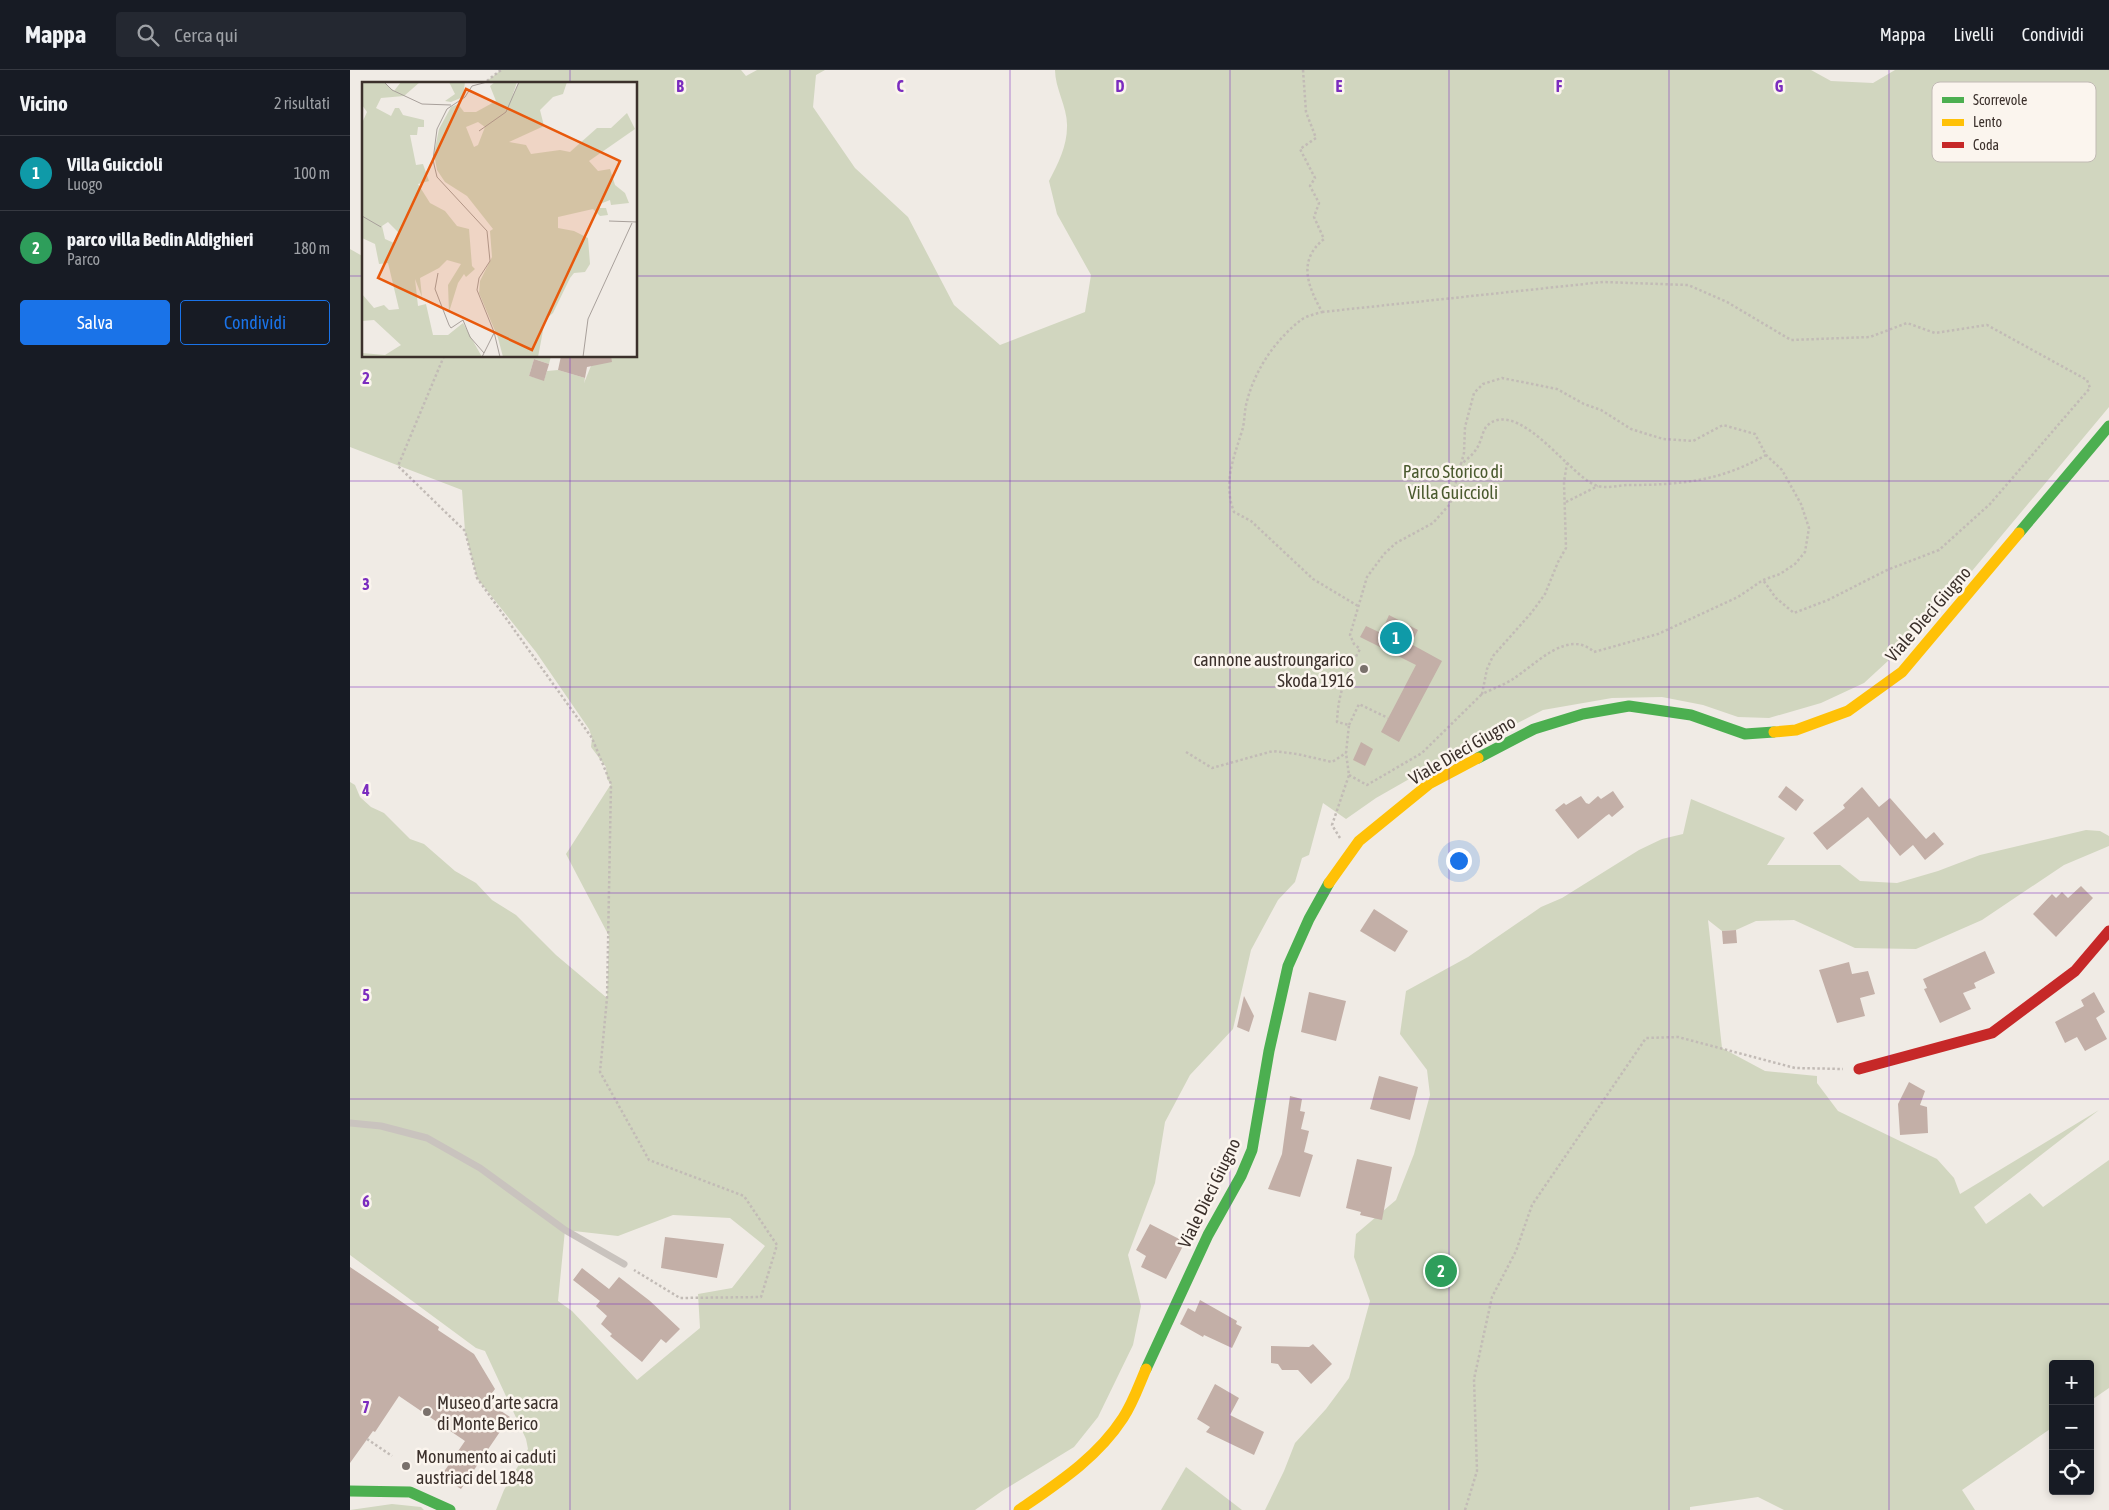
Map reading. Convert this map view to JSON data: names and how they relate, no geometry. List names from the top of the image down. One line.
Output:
{"streets":{"main road":["Viale Dieci Giugno"]},"parks":["Parco Storico di Villa Guiccioli"],"places":["cannone austroungarico Skoda 1916","Museo d’arte sacra di Monte Berico","Monumento ai caduti austriaci del 1848"],"legend":["Scorrevole","Lento","Coda"],"page":{"header":"Mappa","search":"Cerca qui","nav":["Mappa","Livelli","Condividi"],"heading":["Vicino","2 risultati"],"list":[{"mark":"1","name":"Villa Guiccioli","note":"Luogo","value":"100 m"},{"mark":"2","name":"parco villa Bedin Aldighieri","note":"Parco","value":"180 m"}],"buttons":["Salva","Condividi"],"pins":["1","2"],"map_buttons":["+","−"]},"grid":{"columns":["B","C","D","E","F","G"],"rows":["2","3","4","5","6","7"]}}
